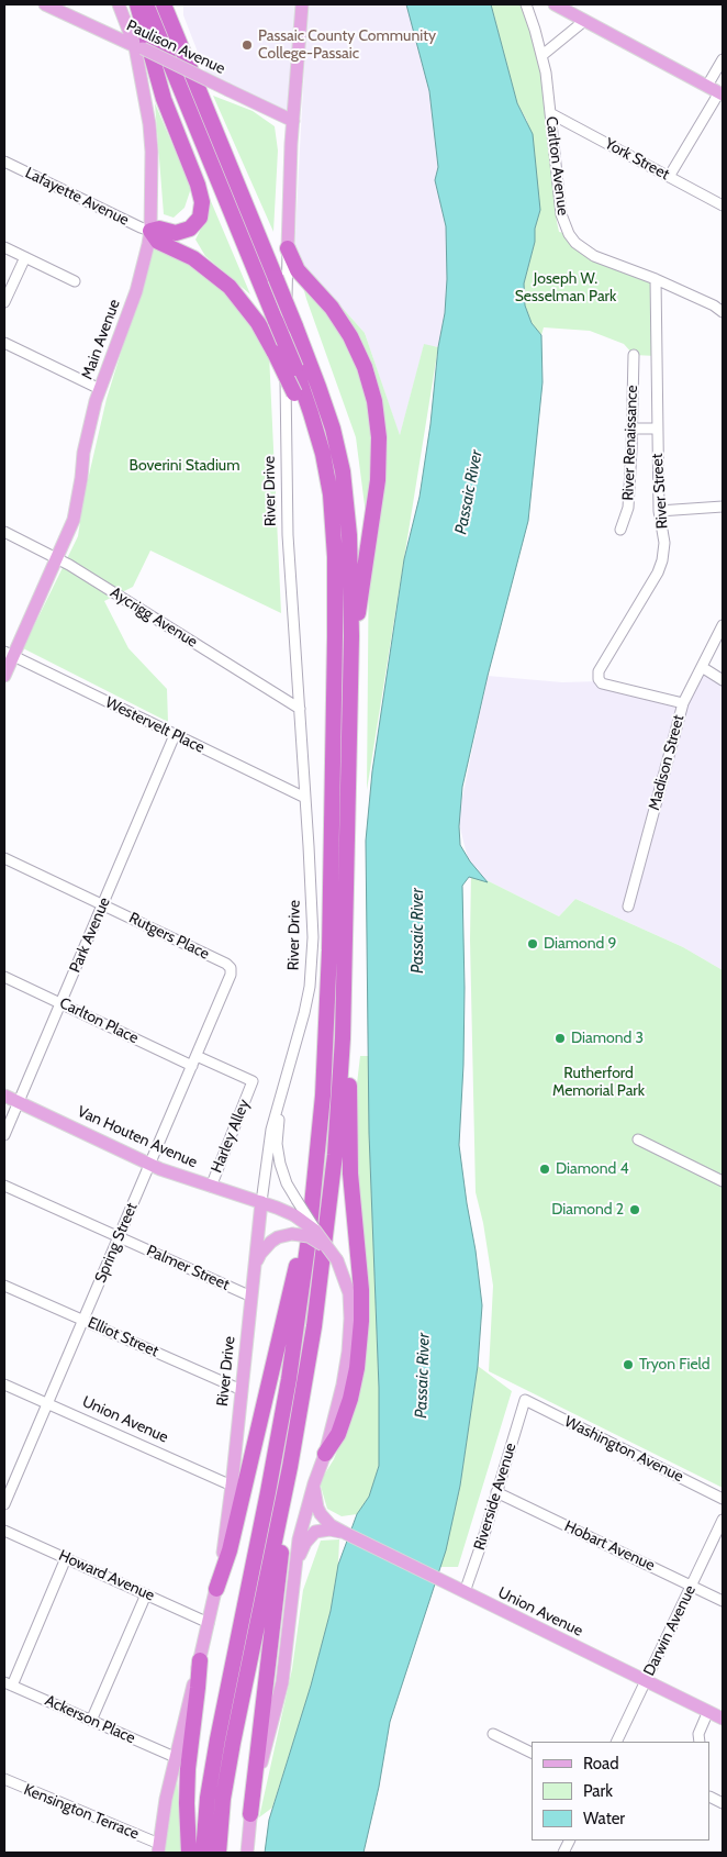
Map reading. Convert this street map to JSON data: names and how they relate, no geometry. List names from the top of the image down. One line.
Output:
{"streets":{"main road":["Paulison Avenue","Main Avenue","River Drive","Van Houten Avenue","Union Avenue"],"street":["York Street","Carlton Avenue","Lafayette Avenue","River Renaissance","River Street","Aycrigg Avenue","Westervelt Place","Madison Street","Park Avenue","Rutgers Place","Carlton Place","Harley Alley","Spring Street","Palmer Street","Elliot Street","Washington Avenue","Riverside Avenue","Hobart Avenue","Howard Avenue","Darwin Avenue","Ackerson Place","Kensington Terrace"]},"crossings":[["Paulison Avenue","Main Avenue"],["Paulison Avenue","River Drive"],["York Street","Carlton Avenue"],["Carlton Avenue","River Street"],["Lafayette Avenue","Main Avenue"],["Main Avenue","Aycrigg Avenue"],["Main Avenue","Westervelt Place"],["River Drive","Aycrigg Avenue"],["River Drive","Westervelt Place"],["River Drive","Van Houten Avenue"],["River Drive","Palmer Street"],["River Drive","Elliot Street"],["River Drive","Union Avenue"],["River Drive","Howard Avenue"],["River Drive","Ackerson Place"],["River Drive","Kensington Terrace"],["River Street","Madison Street"],["Westervelt Place","Park Avenue"],["Park Avenue","Rutgers Place"],["Park Avenue","Carlton Place"],["Park Avenue","Van Houten Avenue"],["Rutgers Place","Spring Street"],["Carlton Place","Harley Alley"],["Carlton Place","Spring Street"],["Harley Alley","Van Houten Avenue"],["Harley Alley","Spring Street"],["Van Houten Avenue","Spring Street"],["Spring Street","Palmer Street"],["Spring Street","Elliot Street"],["Spring Street","Union Avenue"],["Union Avenue","Riverside Avenue"],["Union Avenue","Darwin Avenue"],["Washington Avenue","Riverside Avenue"],["Riverside Avenue","Hobart Avenue"],["Hobart Avenue","Darwin Avenue"]],"water":["Passaic River"],"parks":["Joseph W. Sesselman Park","Boverini Stadium","Rutherford Memorial Park"],"places":["Passaic County Community College-Passaic","Diamond 9","Diamond 3","Diamond 4","Diamond 2","Tryon Field"],"legend":["Road","Park","Water"]}
